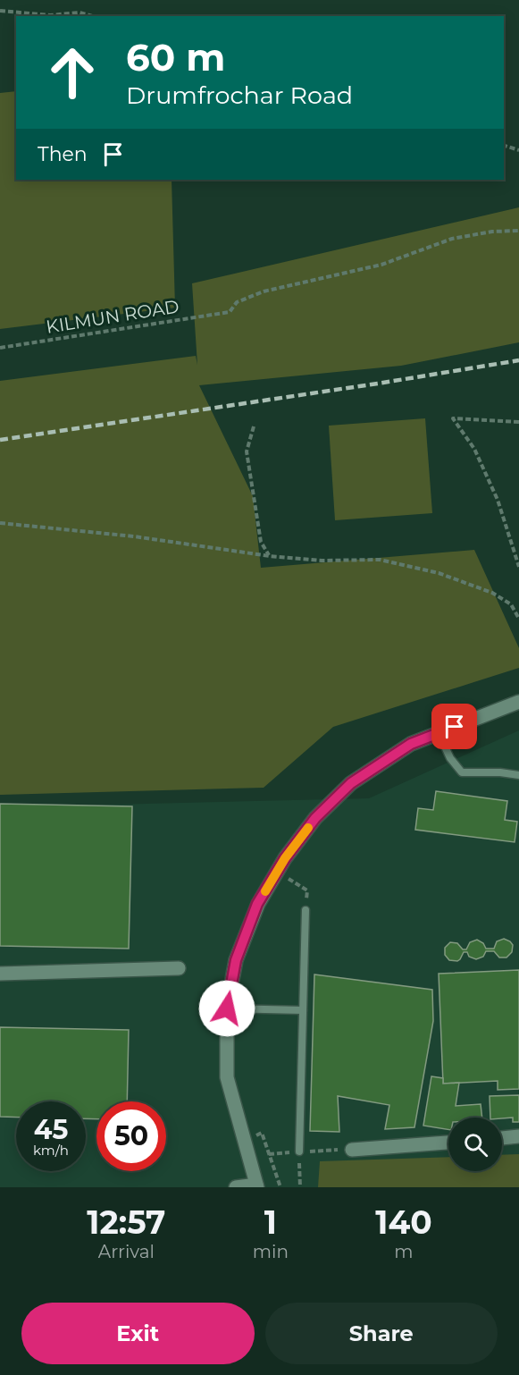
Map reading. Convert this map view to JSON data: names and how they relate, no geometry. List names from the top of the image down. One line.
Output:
{"streets":{"path":["KILMUN ROAD"]},"page":{"turn":["60 m","Drumfrochar Road"],"then":"Then","speed":"45 km/h","limit":"50","eta":["12:57","Arrival","1","min","140","m"],"buttons":["Exit","Share"]}}
